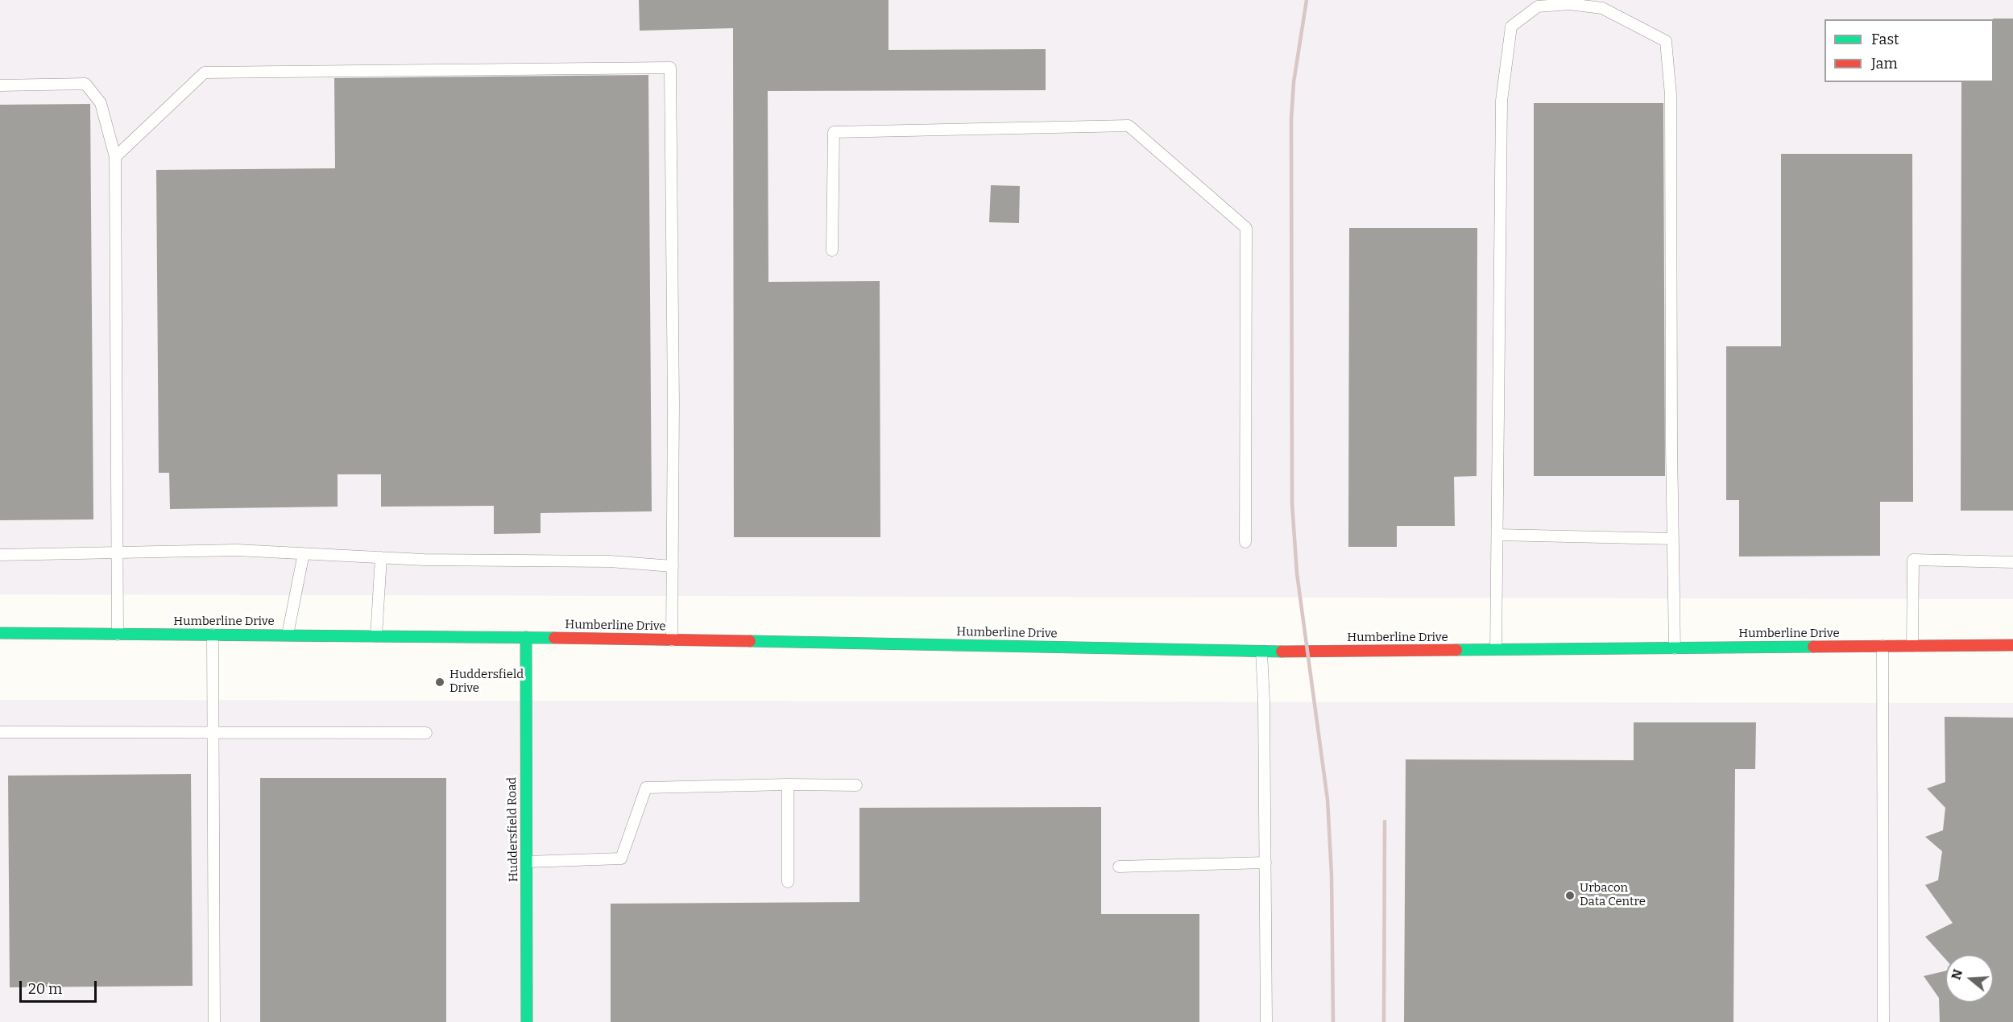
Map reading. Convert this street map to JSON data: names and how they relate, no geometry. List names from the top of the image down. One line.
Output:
{"streets":{"street":["Humberline Drive","Huddersfield Road"]},"crossings":[["Humberline Drive","Huddersfield Road"]],"places":["Huddersfield Drive","Urbacon Data Centre"],"legend":["Fast","Jam"],"scale_bar":"20 m","north":"left"}
